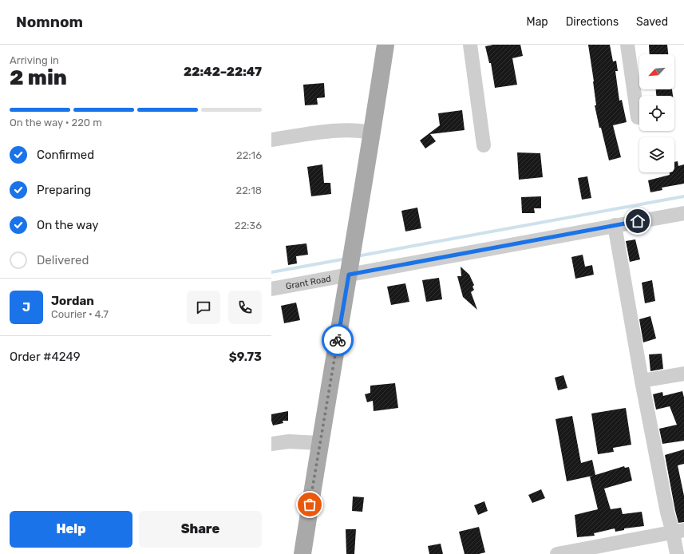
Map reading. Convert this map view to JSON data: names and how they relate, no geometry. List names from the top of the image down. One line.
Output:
{"streets":{"street":["Grant Road"]},"north":"bottom left","page":{"header":"Nomnom","nav":["Map","Directions","Saved"],"heading":["2 min","Arriving in","22:42–22:47"],"panel":["Jordan","Courier · 4.7","Order #4249","$9.73"],"bar":"On the way · 220 m","list":[["Confirmed","22:16"],["Preparing","22:18"],["On the way","22:36"],"Delivered"],"round":"J","buttons":["Help","Share"]}}
